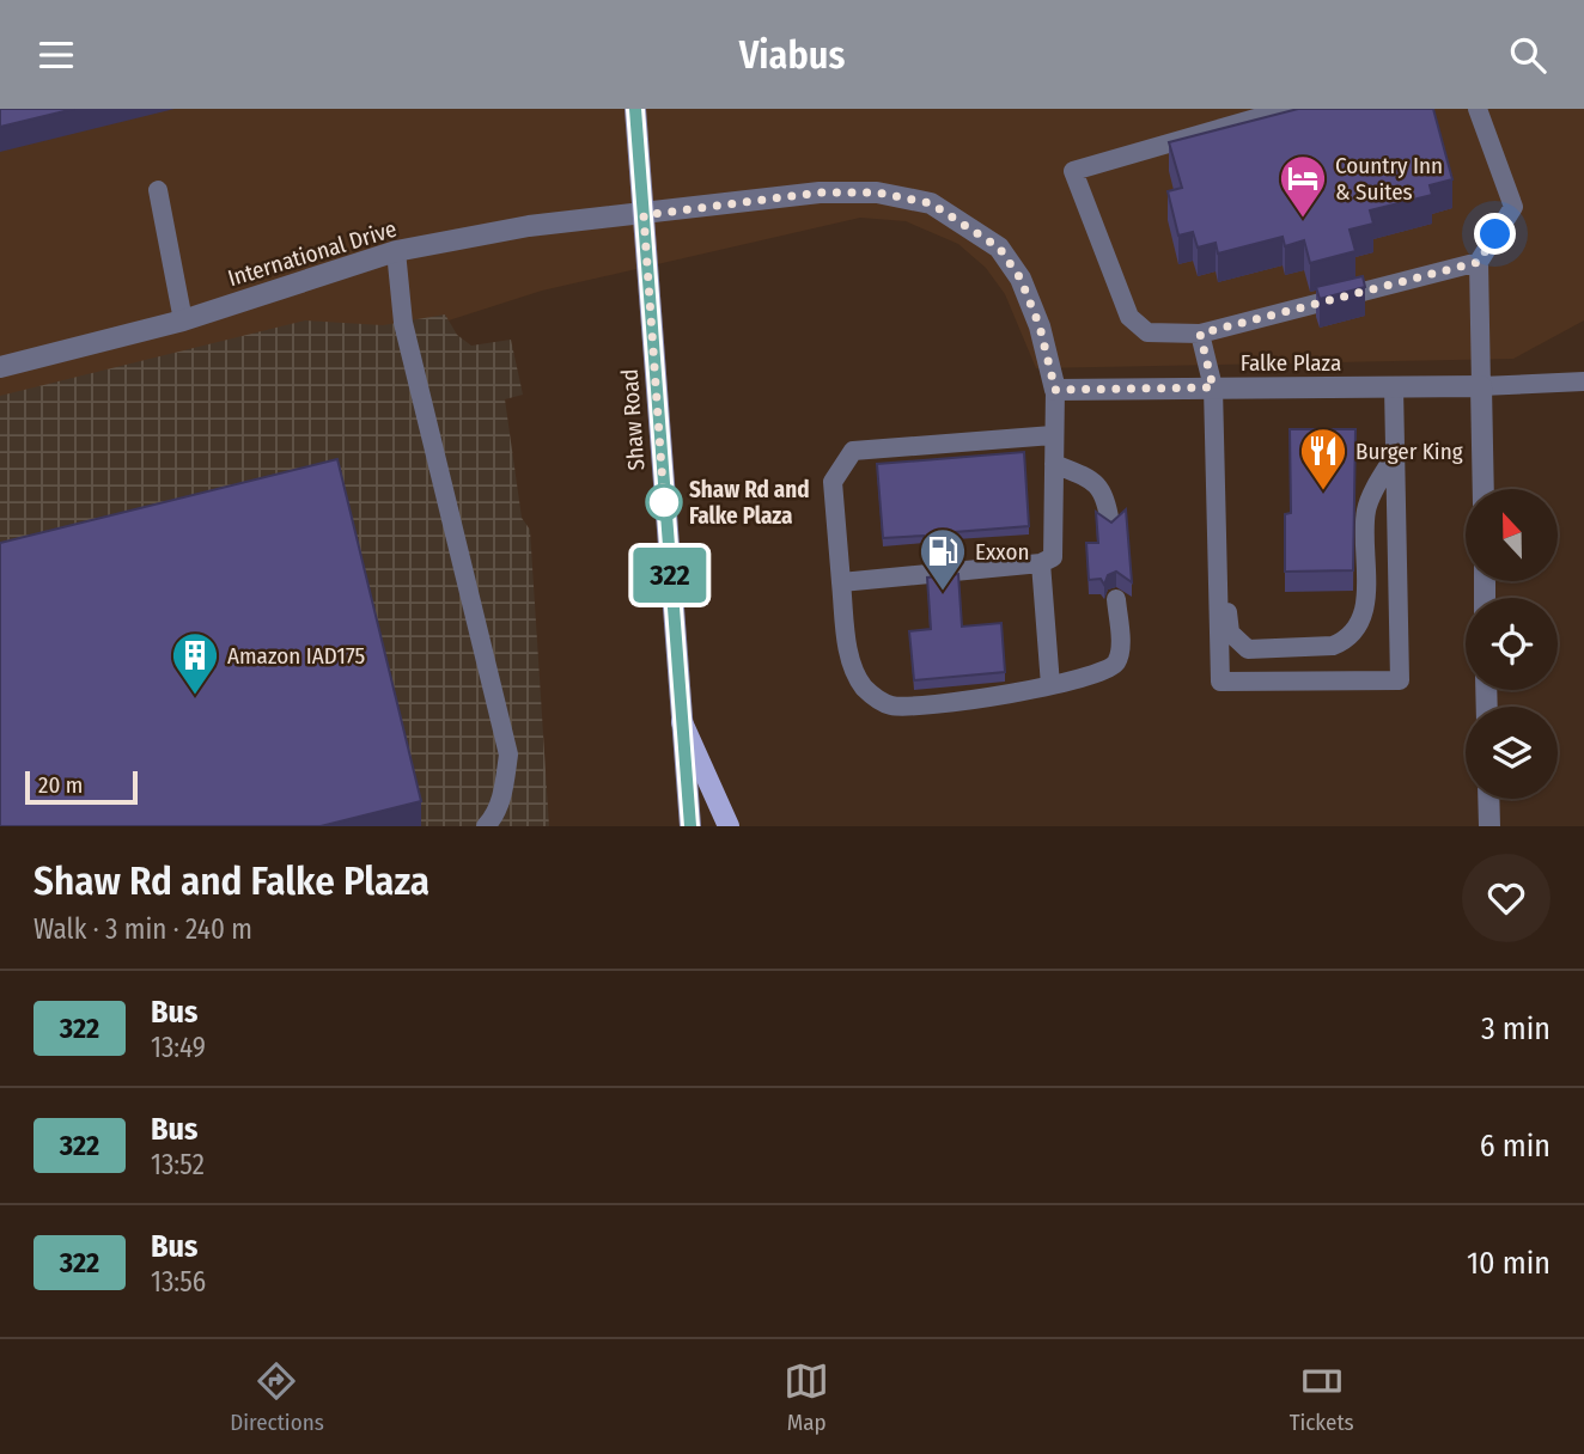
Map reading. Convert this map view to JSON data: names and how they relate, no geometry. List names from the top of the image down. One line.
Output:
{"streets":{"main road":["Shaw Road"],"street":["International Drive","Falke Plaza"]},"crossings":[["International Drive","Shaw Road"]],"places":{"hotel":["Country Inn & Suites"],"restaurant":["Burger King"],"other":["Shaw Rd and Falke Plaza"],"fuel station":["Exxon"],"building":["Amazon IAD175"]},"lines":["bus line 322"],"scale_bar":"20 m","north":"top","page":{"header":"Viabus","on_map":"322","scale":"20 m","heading":["Shaw Rd and Falke Plaza","Walk · 3 min · 240 m"],"list":[{"mark":"322","name":"Bus","note":"13:49","value":"3 min"},{"mark":"322","name":"Bus","note":"13:52","value":"6 min"},{"mark":"322","name":"Bus","note":"13:56","value":"10 min"}],"tabs":["Directions","Map","Tickets"]}}
